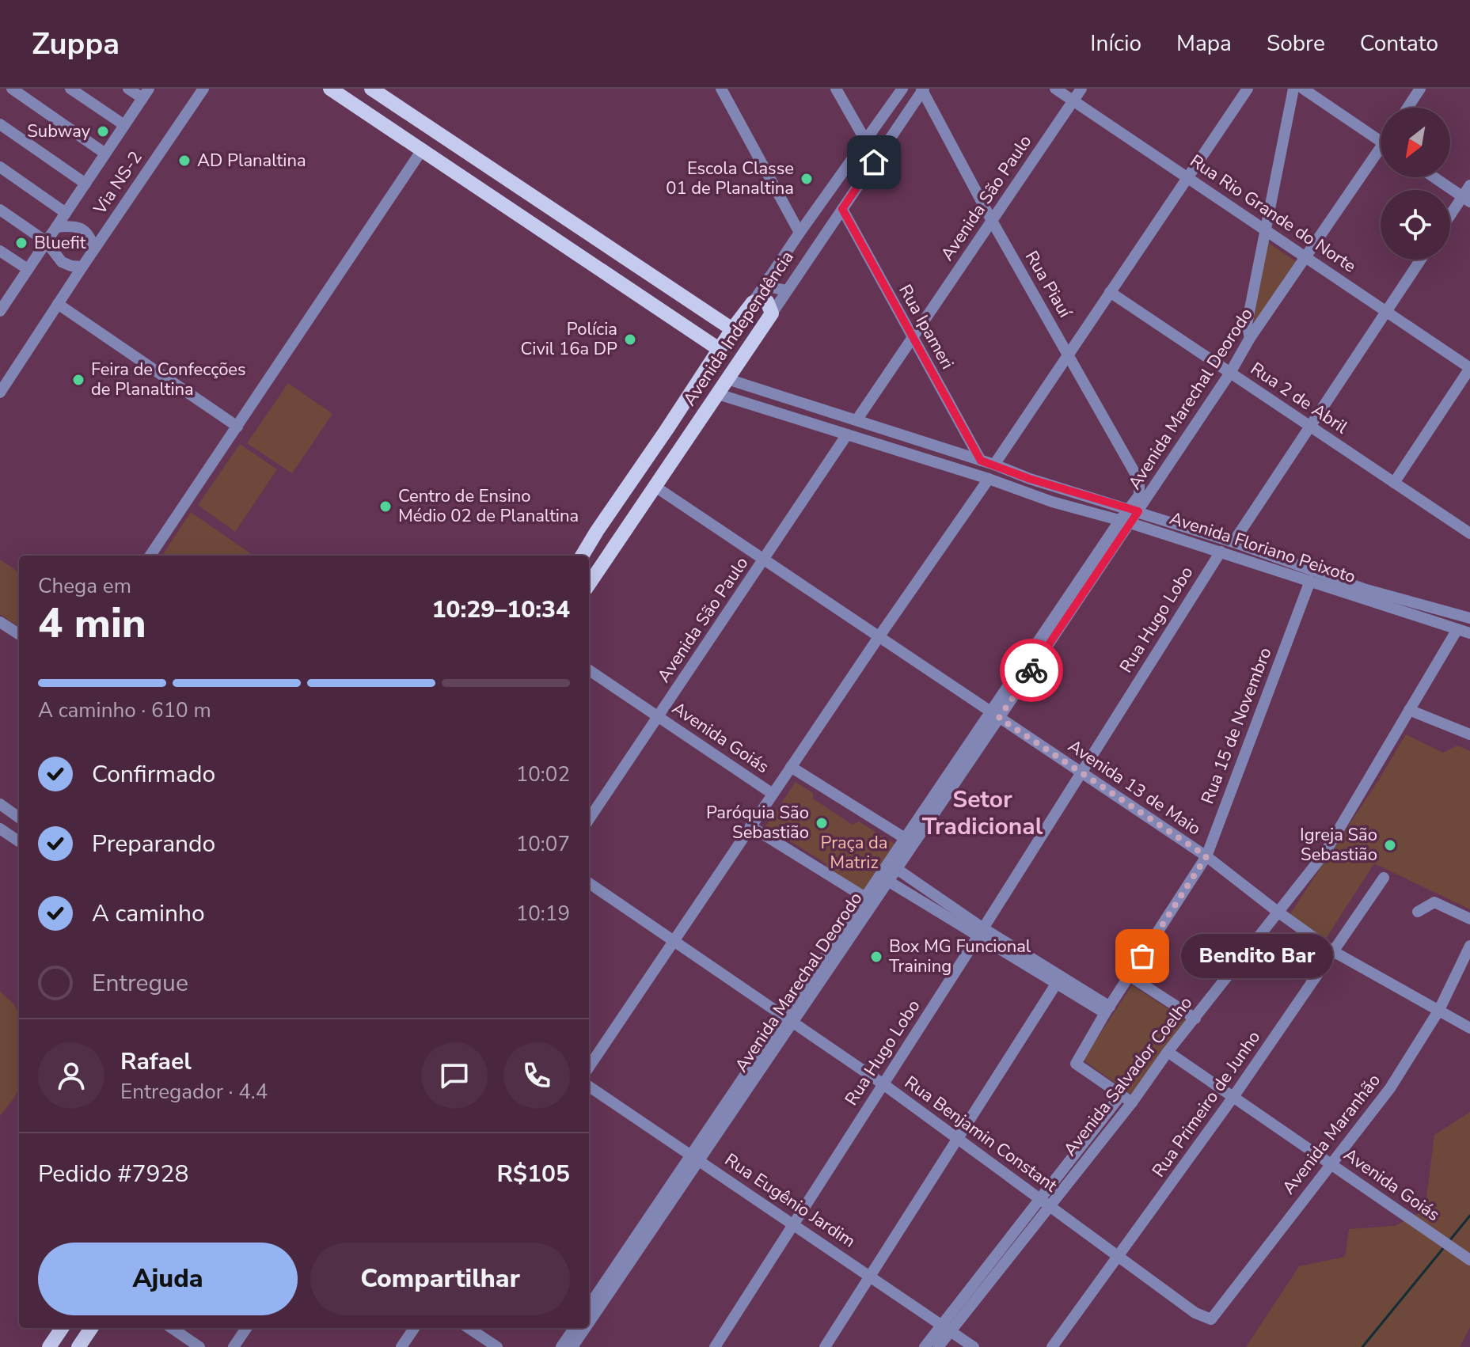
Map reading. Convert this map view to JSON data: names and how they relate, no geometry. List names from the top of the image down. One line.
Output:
{"streets":{"main road":["Avenida Independência"],"street":["Via NS-2","Avenida São Paulo","Rua Rio Grande do Norte","Rua Piauí","Rua Ipameri","Rua 2 de Abril","Avenida Marechal Deorodo","Avenida Floriano Peixoto","Rua Hugo Lobo","Rua 15 de Novembro","Avenida Goiás","Avenida 13 de Maio","Avenida Salvador Coelho","Rua Primeiro de Junho","Rua Benjamin Constant","Avenida Maranhão","Rua Eugênio Jardim"]},"crossings":[["Avenida São Paulo","Rua Rio Grande do Norte"],["Avenida São Paulo","Rua Piauí"],["Avenida São Paulo","Rua Ipameri"],["Avenida São Paulo","Avenida Floriano Peixoto"],["Avenida São Paulo","Avenida Goiás"],["Avenida São Paulo","Avenida 13 de Maio"],["Rua Rio Grande do Norte","Avenida Marechal Deorodo"],["Rua Piauí","Avenida Independência"],["Rua Piauí","Avenida Marechal Deorodo"],["Rua Ipameri","Avenida Independência"],["Rua Ipameri","Avenida Floriano Peixoto"],["Avenida Independência","Avenida Floriano Peixoto"],["Avenida Independência","Avenida 13 de Maio"],["Rua 2 de Abril","Avenida Marechal Deorodo"],["Avenida Marechal Deorodo","Avenida Floriano Peixoto"],["Avenida Marechal Deorodo","Avenida 13 de Maio"],["Avenida Marechal Deorodo","Rua Benjamin Constant"],["Avenida Marechal Deorodo","Rua Eugênio Jardim"],["Avenida Floriano Peixoto","Rua Hugo Lobo"],["Avenida Floriano Peixoto","Rua 15 de Novembro"],["Avenida Floriano Peixoto","Avenida Salvador Coelho"],["Rua Hugo Lobo","Avenida 13 de Maio"],["Rua Hugo Lobo","Rua Benjamin Constant"],["Rua Hugo Lobo","Rua Eugênio Jardim"],["Rua 15 de Novembro","Avenida 13 de Maio"],["Rua 15 de Novembro","Avenida Salvador Coelho"],["Avenida Goiás","Avenida Salvador Coelho"],["Avenida Goiás","Rua Primeiro de Junho"],["Avenida Goiás","Avenida Maranhão"],["Avenida 13 de Maio","Avenida Salvador Coelho"],["Avenida 13 de Maio","Rua Primeiro de Junho"],["Avenida 13 de Maio","Avenida Maranhão"],["Avenida Salvador Coelho","Rua Benjamin Constant"],["Avenida Salvador Coelho","Rua Eugênio Jardim"],["Rua Primeiro de Junho","Rua Benjamin Constant"],["Rua Benjamin Constant","Avenida Maranhão"]],"districts":["Setor Tradicional"],"parks":["Praça da Matriz"],"places":["Subway","AD Planaltina","Escola Classe 01 de Planaltina","Bluefit","Polícia Civil 16a DP","Feira de Confecções de Planaltina","Centro de Ensino Médio 02 de Planaltina","Paróquia São Sebastião","Igreja São Sebastião","Bendito Bar","Box MG Funcional Training"],"north":"bottom left","page":{"header":"Zuppa","nav":["Início","Mapa","Sobre","Contato"],"heading":["4 min","Chega em","10:29–10:34"],"panel":["Rafael","Entregador · 4.4","Pedido #7928","R$105"],"bar":"A caminho · 610 m","list":[["Confirmado","10:02"],["Preparando","10:07"],["A caminho","10:19"],"Entregue"],"bubble":"Bendito Bar","buttons":["Ajuda","Compartilhar"]}}
